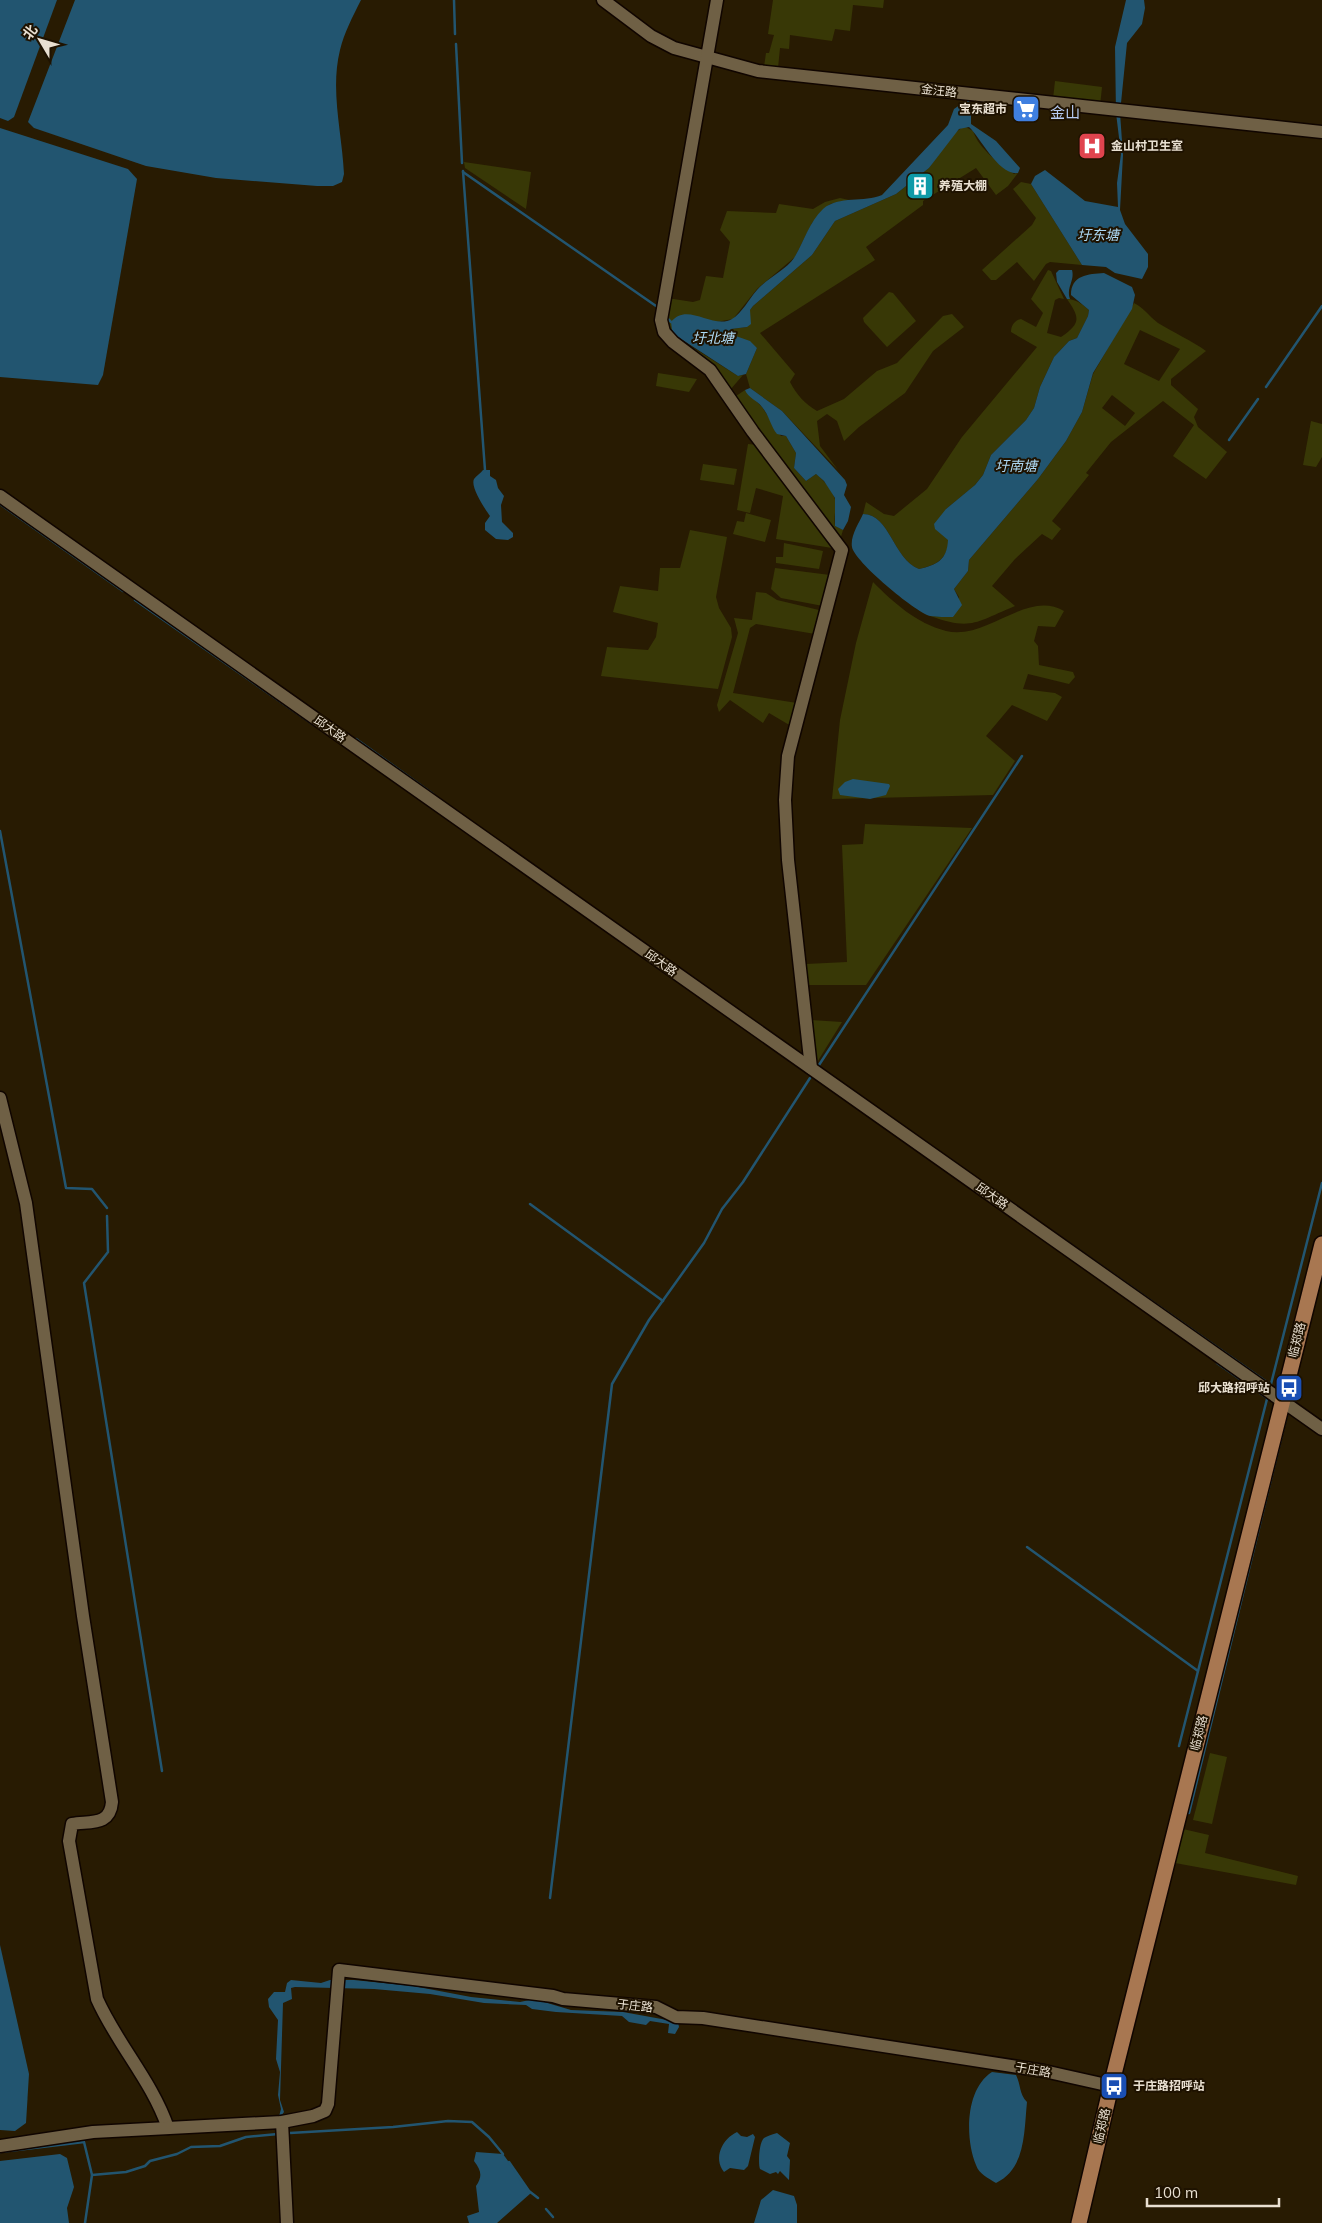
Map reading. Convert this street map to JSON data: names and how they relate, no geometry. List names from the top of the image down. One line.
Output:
{"streets":{"main road":["临郑路"],"street":["金汪路","邱大路","于庄路"]},"crossings":[["邱大路","临郑路"],["临郑路","于庄路"]],"districts":["金山"],"water":["圩东塘","圩北塘","圩南塘"],"places":{"supermarket":["宝东超市"],"hospital":["金山村卫生室"],"building":["养殖大棚"],"bus stop":["邱大路招呼站","于庄路招呼站"]},"scale_bar":"100 m","north":"top left"}
